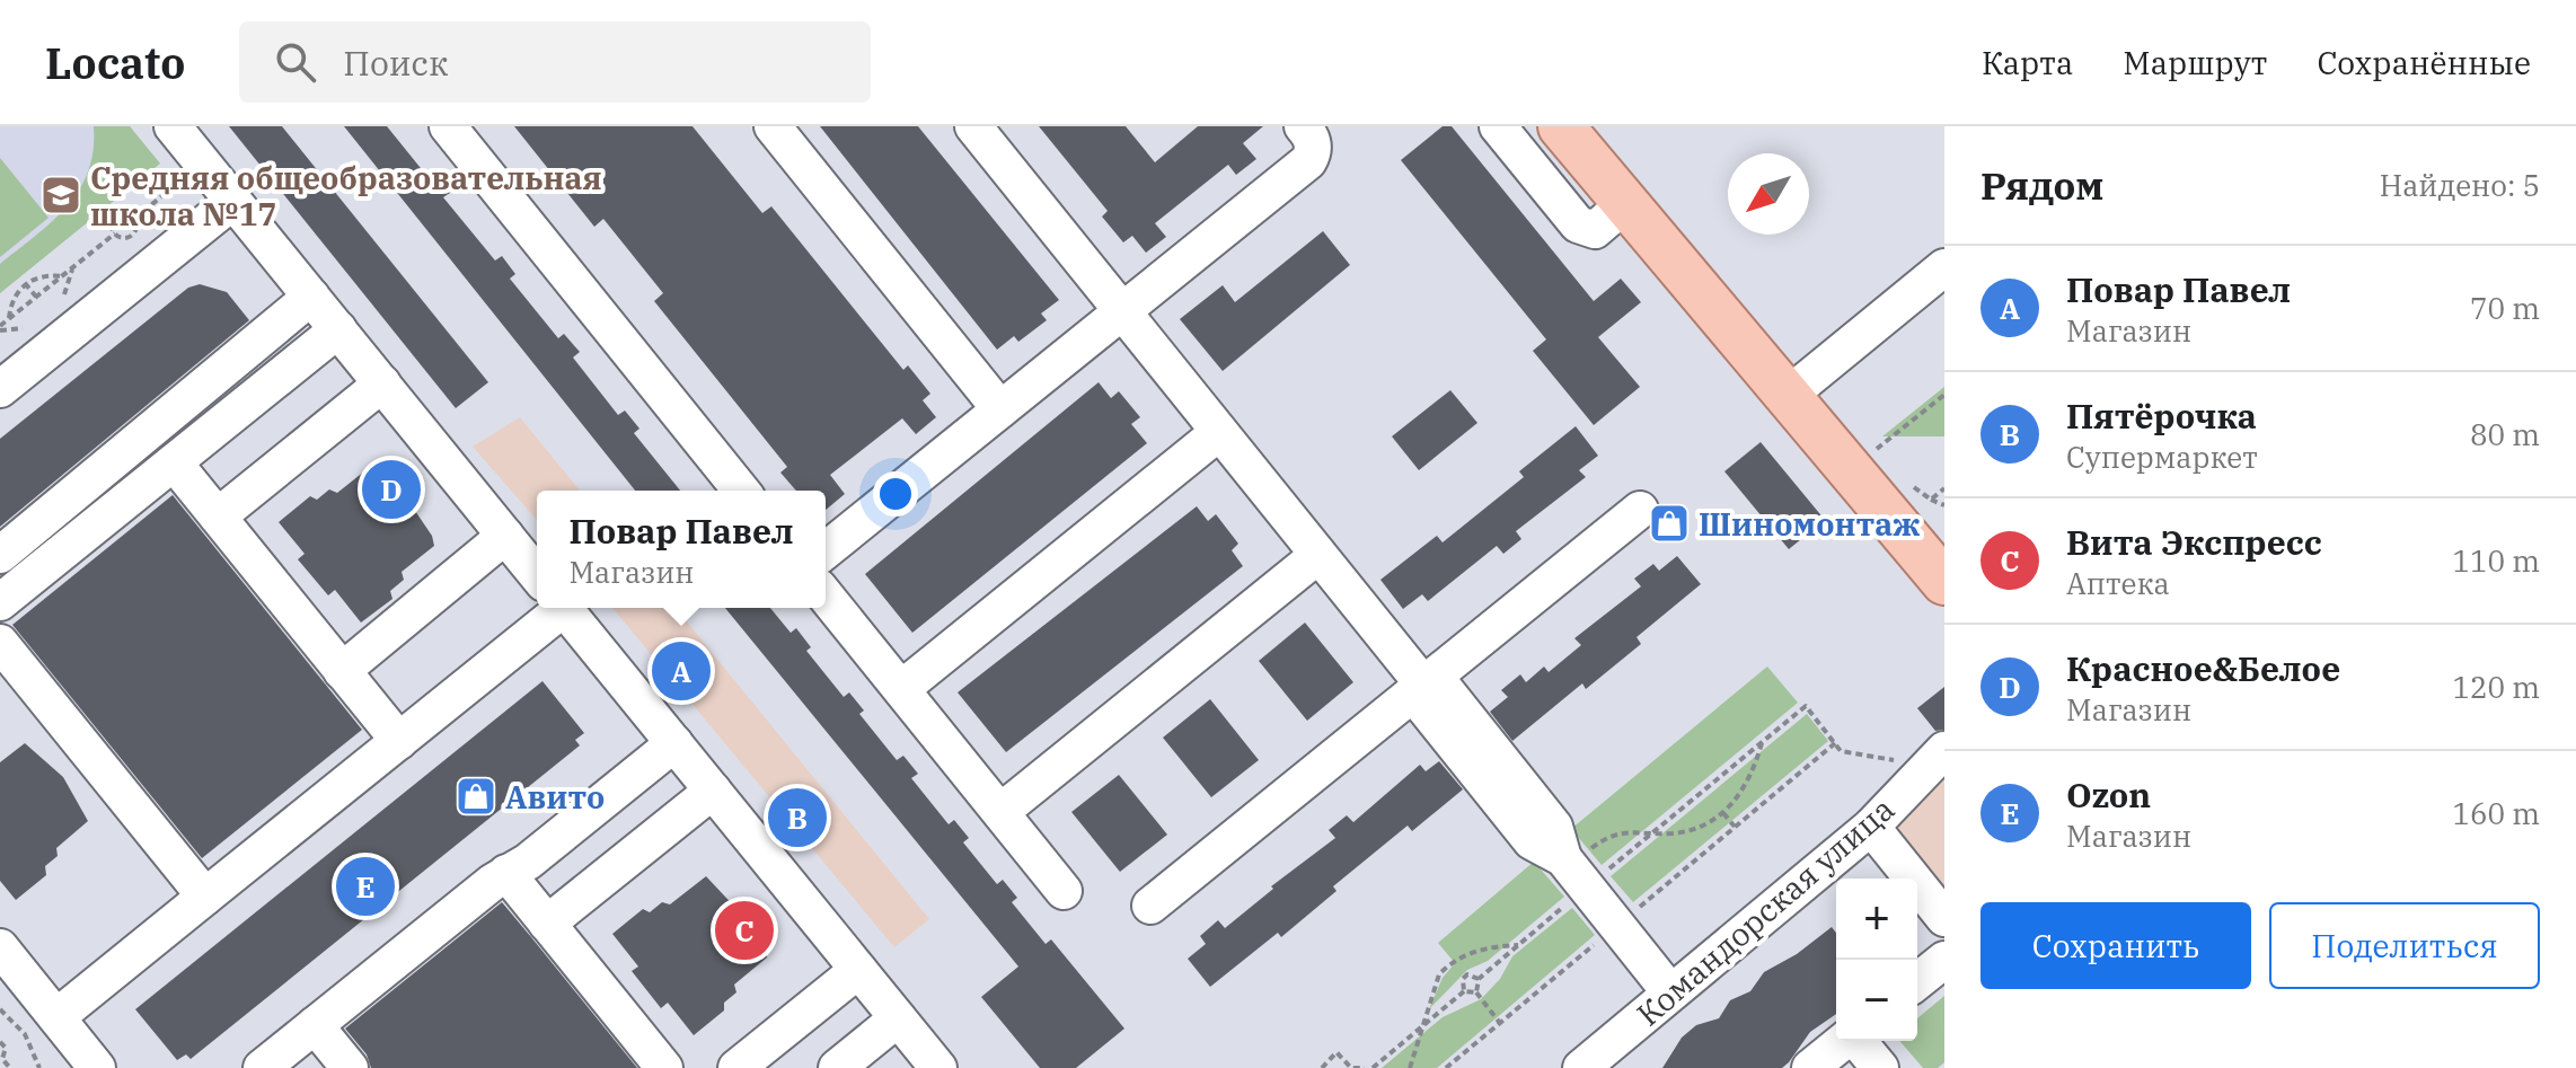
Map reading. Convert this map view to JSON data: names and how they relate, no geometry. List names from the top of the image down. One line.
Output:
{"streets":{"street":["Командорская улица"]},"places":{"school or university":["Средняя общеобразовательная школа №17"],"shop":["Шиномонтаж","Авито"]},"north":"bottom left","page":{"header":"Locato","search":"Поиск","nav":["Карта","Маршрут","Сохранённые"],"heading":["Рядом","Найдено: 5"],"list":[{"mark":"A","name":"Повар Павел","note":"Магазин","value":"70 m"},{"mark":"B","name":"Пятёрочка","note":"Супермаркет","value":"80 m"},{"mark":"C","name":"Вита Экспресс","note":"Аптека","value":"110 m"},{"mark":"D","name":"Красное&Белое","note":"Магазин","value":"120 m"},{"mark":"E","name":"Ozon","note":"Магазин","value":"160 m"}],"pins":["D","A","B","E","C"],"popup":["Повар Павел","Магазин"],"buttons":["Сохранить","Поделиться"],"map_buttons":["+","−"]}}
